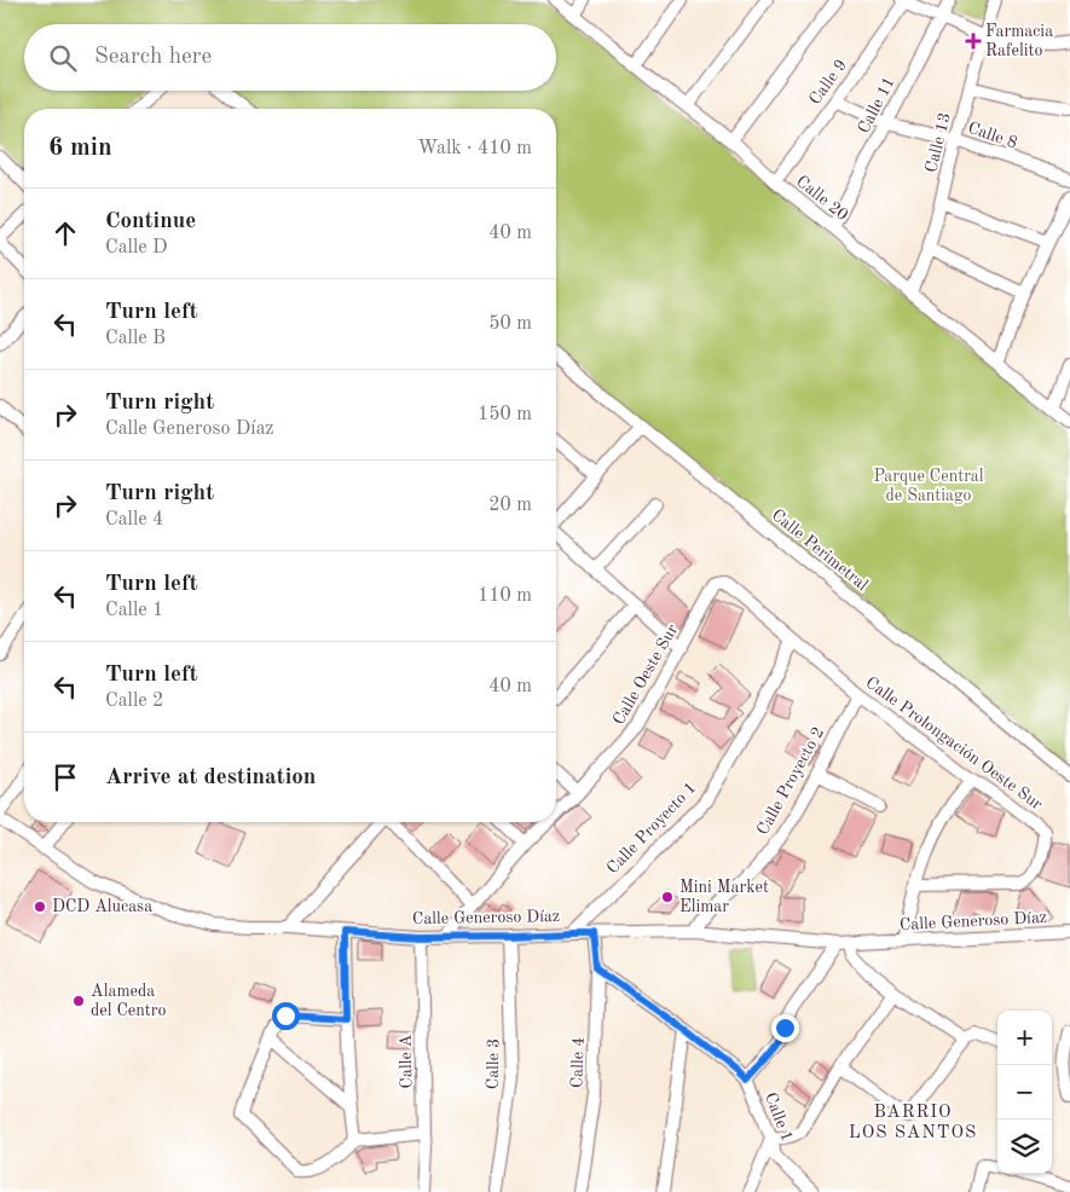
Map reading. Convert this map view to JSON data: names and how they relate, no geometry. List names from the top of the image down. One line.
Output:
{"streets":{"street":["Calle 9","Calle 11","Calle 8","Calle 13","Calle 20","Calle Perimetral","Calle Oeste Sur","Calle Prolongación Oeste Sur","Calle Proyecto 2","Calle Proyecto 1","Calle Generoso Díaz","Calle A","Calle 4","Calle 3","Calle 1"]},"crossings":[["Calle 9","Calle 8"],["Calle 9","Calle 20"],["Calle 11","Calle 8"],["Calle 11","Calle 20"],["Calle 8","Calle 13"],["Calle 13","Calle 20"],["Calle Oeste Sur","Calle Prolongación Oeste Sur"],["Calle Oeste Sur","Calle Generoso Díaz"],["Calle Prolongación Oeste Sur","Calle Proyecto 2"],["Calle Prolongación Oeste Sur","Calle Proyecto 1"],["Calle Proyecto 2","Calle Generoso Díaz"],["Calle Proyecto 1","Calle Generoso Díaz"],["Calle Generoso Díaz","Calle A"],["Calle Generoso Díaz","Calle 4"],["Calle Generoso Díaz","Calle 3"],["Calle 4","Calle 1"]],"districts":["BARRIO LOS SANTOS"],"parks":["Parque Central de Santiago"],"places":{"health":["Farmacia Rafelito"],"other":["Mini Market Elimar","DCD Alucasa","Alameda del Centro"]},"page":{"search":"Search here","heading":["6 min","Walk · 410 m"],"list":[["Continue","Calle D","40 m"],["Turn left","Calle B","50 m"],["Turn right","Calle Generoso Díaz","150 m"],["Turn right","Calle 4","20 m"],["Turn left","Calle 1","110 m"],["Turn left","Calle 2","40 m"],"Arrive at destination"],"map_buttons":["+","−"]}}
